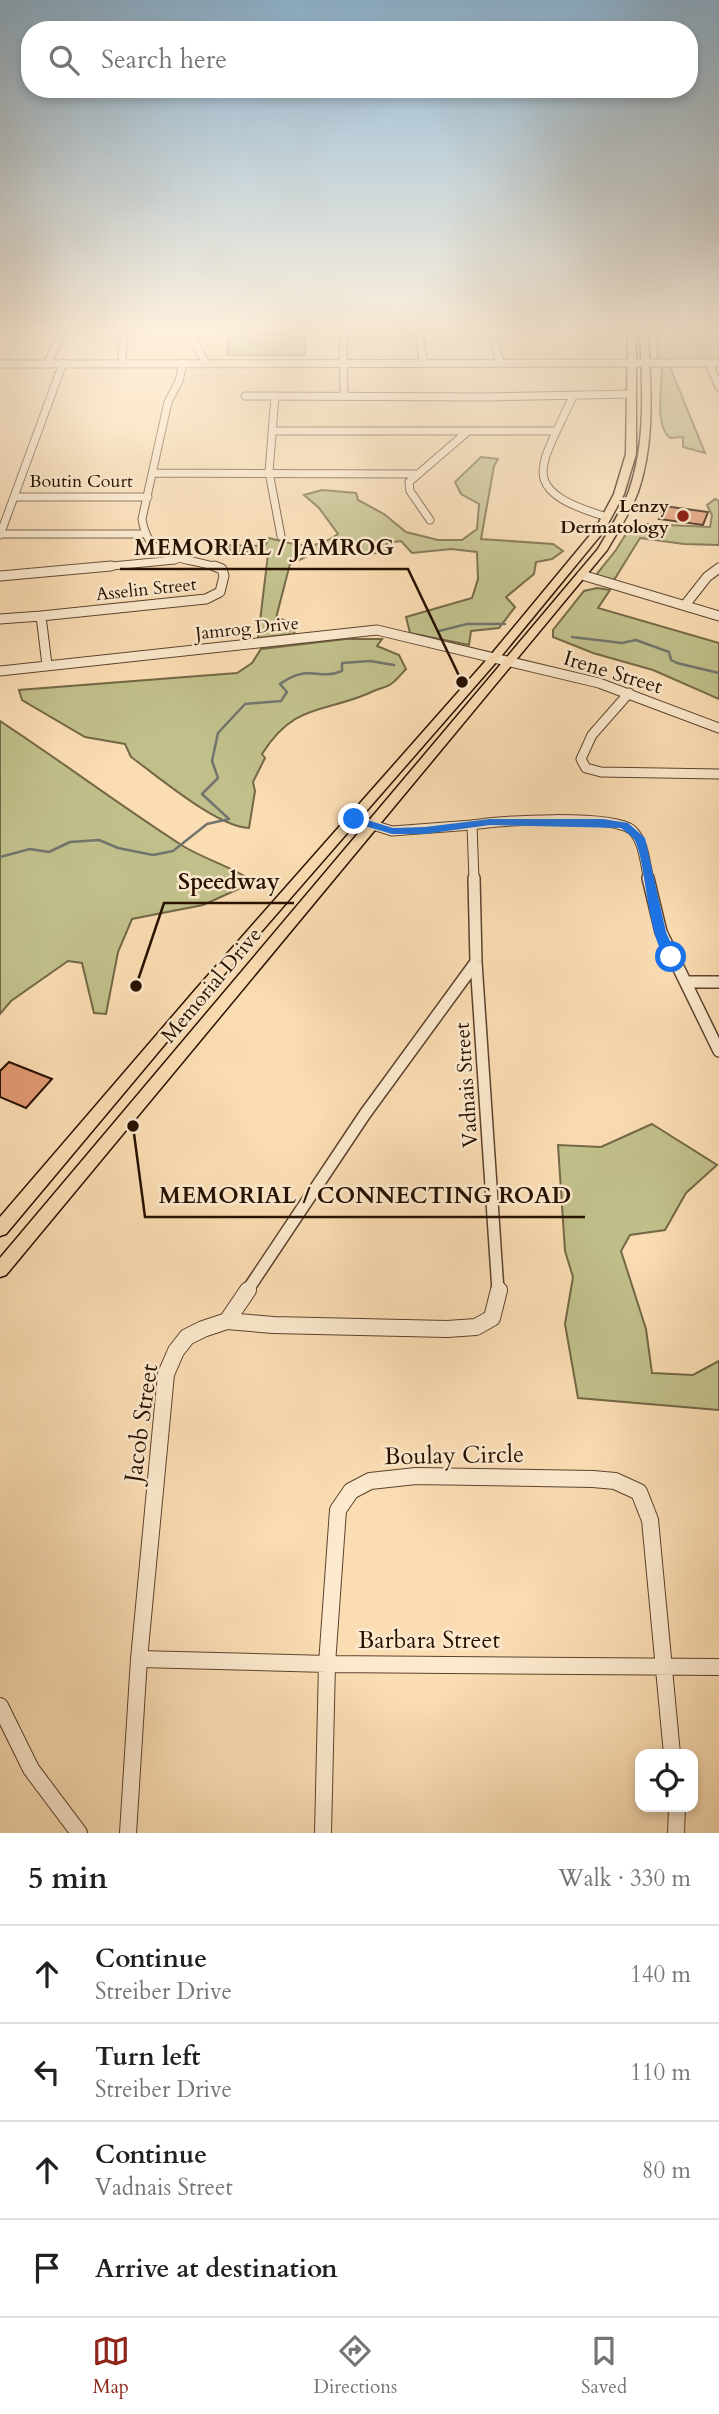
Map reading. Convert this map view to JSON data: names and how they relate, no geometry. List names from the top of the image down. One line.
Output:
{"streets":{"main road":["Memorial Drive"],"street":["Boutin Court","Asselin Street","Jamrog Drive","Irene Street","Vadnais Street","Jacob Street","Boulay Circle","Barbara Street"]},"crossings":[["Jamrog Drive","Irene Street"],["Jamrog Drive","Memorial Drive"],["Irene Street","Memorial Drive"],["Vadnais Street","Jacob Street"],["Jacob Street","Barbara Street"],["Boulay Circle","Barbara Street"]],"places":["Lenzy Dermatology","MEMORIAL / JAMROG","Speedway","MEMORIAL / CONNECTING ROAD"],"page":{"search":"Search here","heading":["5 min","Walk · 330 m"],"list":[["Continue","Streiber Drive","140 m"],["Turn left","Streiber Drive","110 m"],["Continue","Vadnais Street","80 m"],"Arrive at destination"],"nav":["Map","Directions","Saved"]}}
